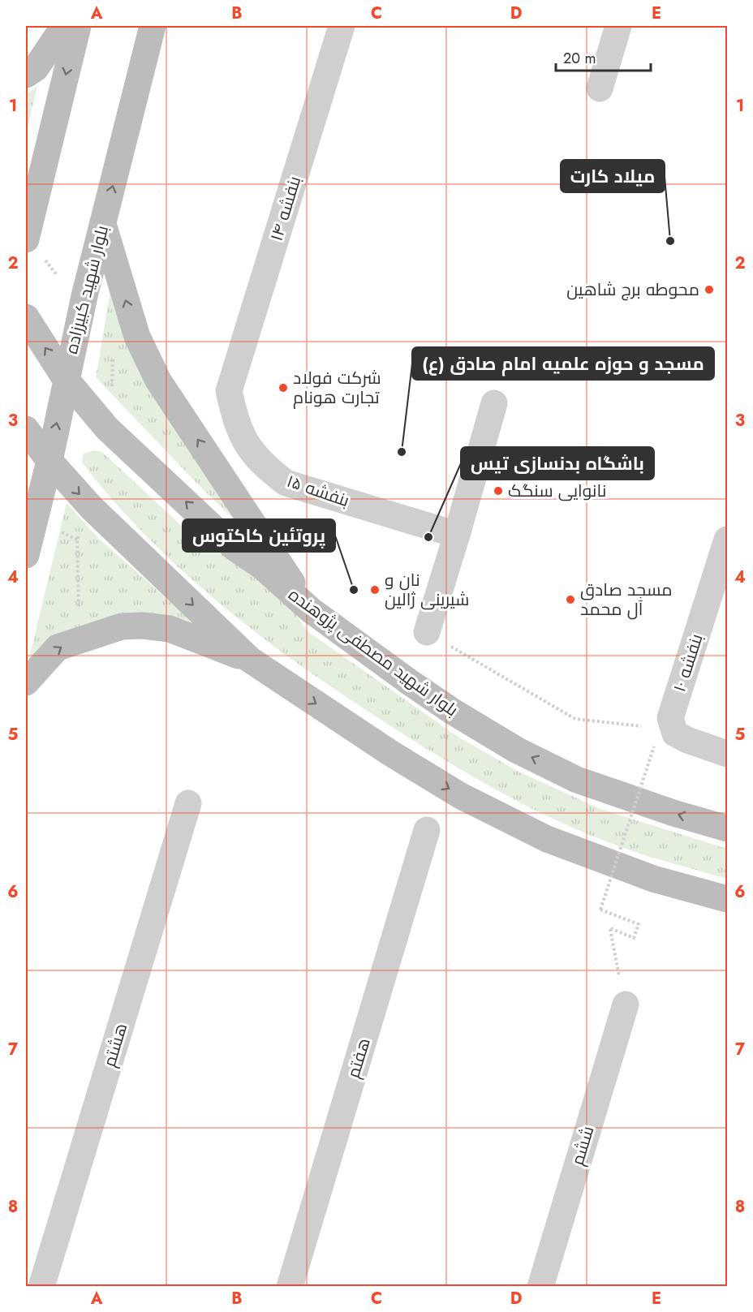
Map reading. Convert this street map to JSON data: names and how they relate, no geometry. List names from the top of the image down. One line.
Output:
{"streets":{"main road":["بلوار شهید کبیرزاده","بلوار شهید مصطفی پژوهنده"],"street":["بنفشه ۱۴","بنفشه ۱۵","بنفشه ۱۰","هشتم","هفتم","ششم"]},"crossings":[["بنفشه ۱۴","بنفشه ۱۵"],["بلوار شهید کبیرزاده","بلوار شهید مصطفی پژوهنده"]],"places":["میلاد کارت","محوطه برج شاهین","شرکت فولاد تجارت هونام","مسجد و حوزه علمیه امام صادق (ع)","نانوایی سنگک","باشگاه بدنسازی تیس","پروتئین کاکتوس","نان و شیرینی ژالین","مسجد صادق آل محمد"],"scale_bar":"20 m","grid":{"columns":["A","B","C","D","E"],"rows":["1","2","3","4","5","6","7","8"]}}
